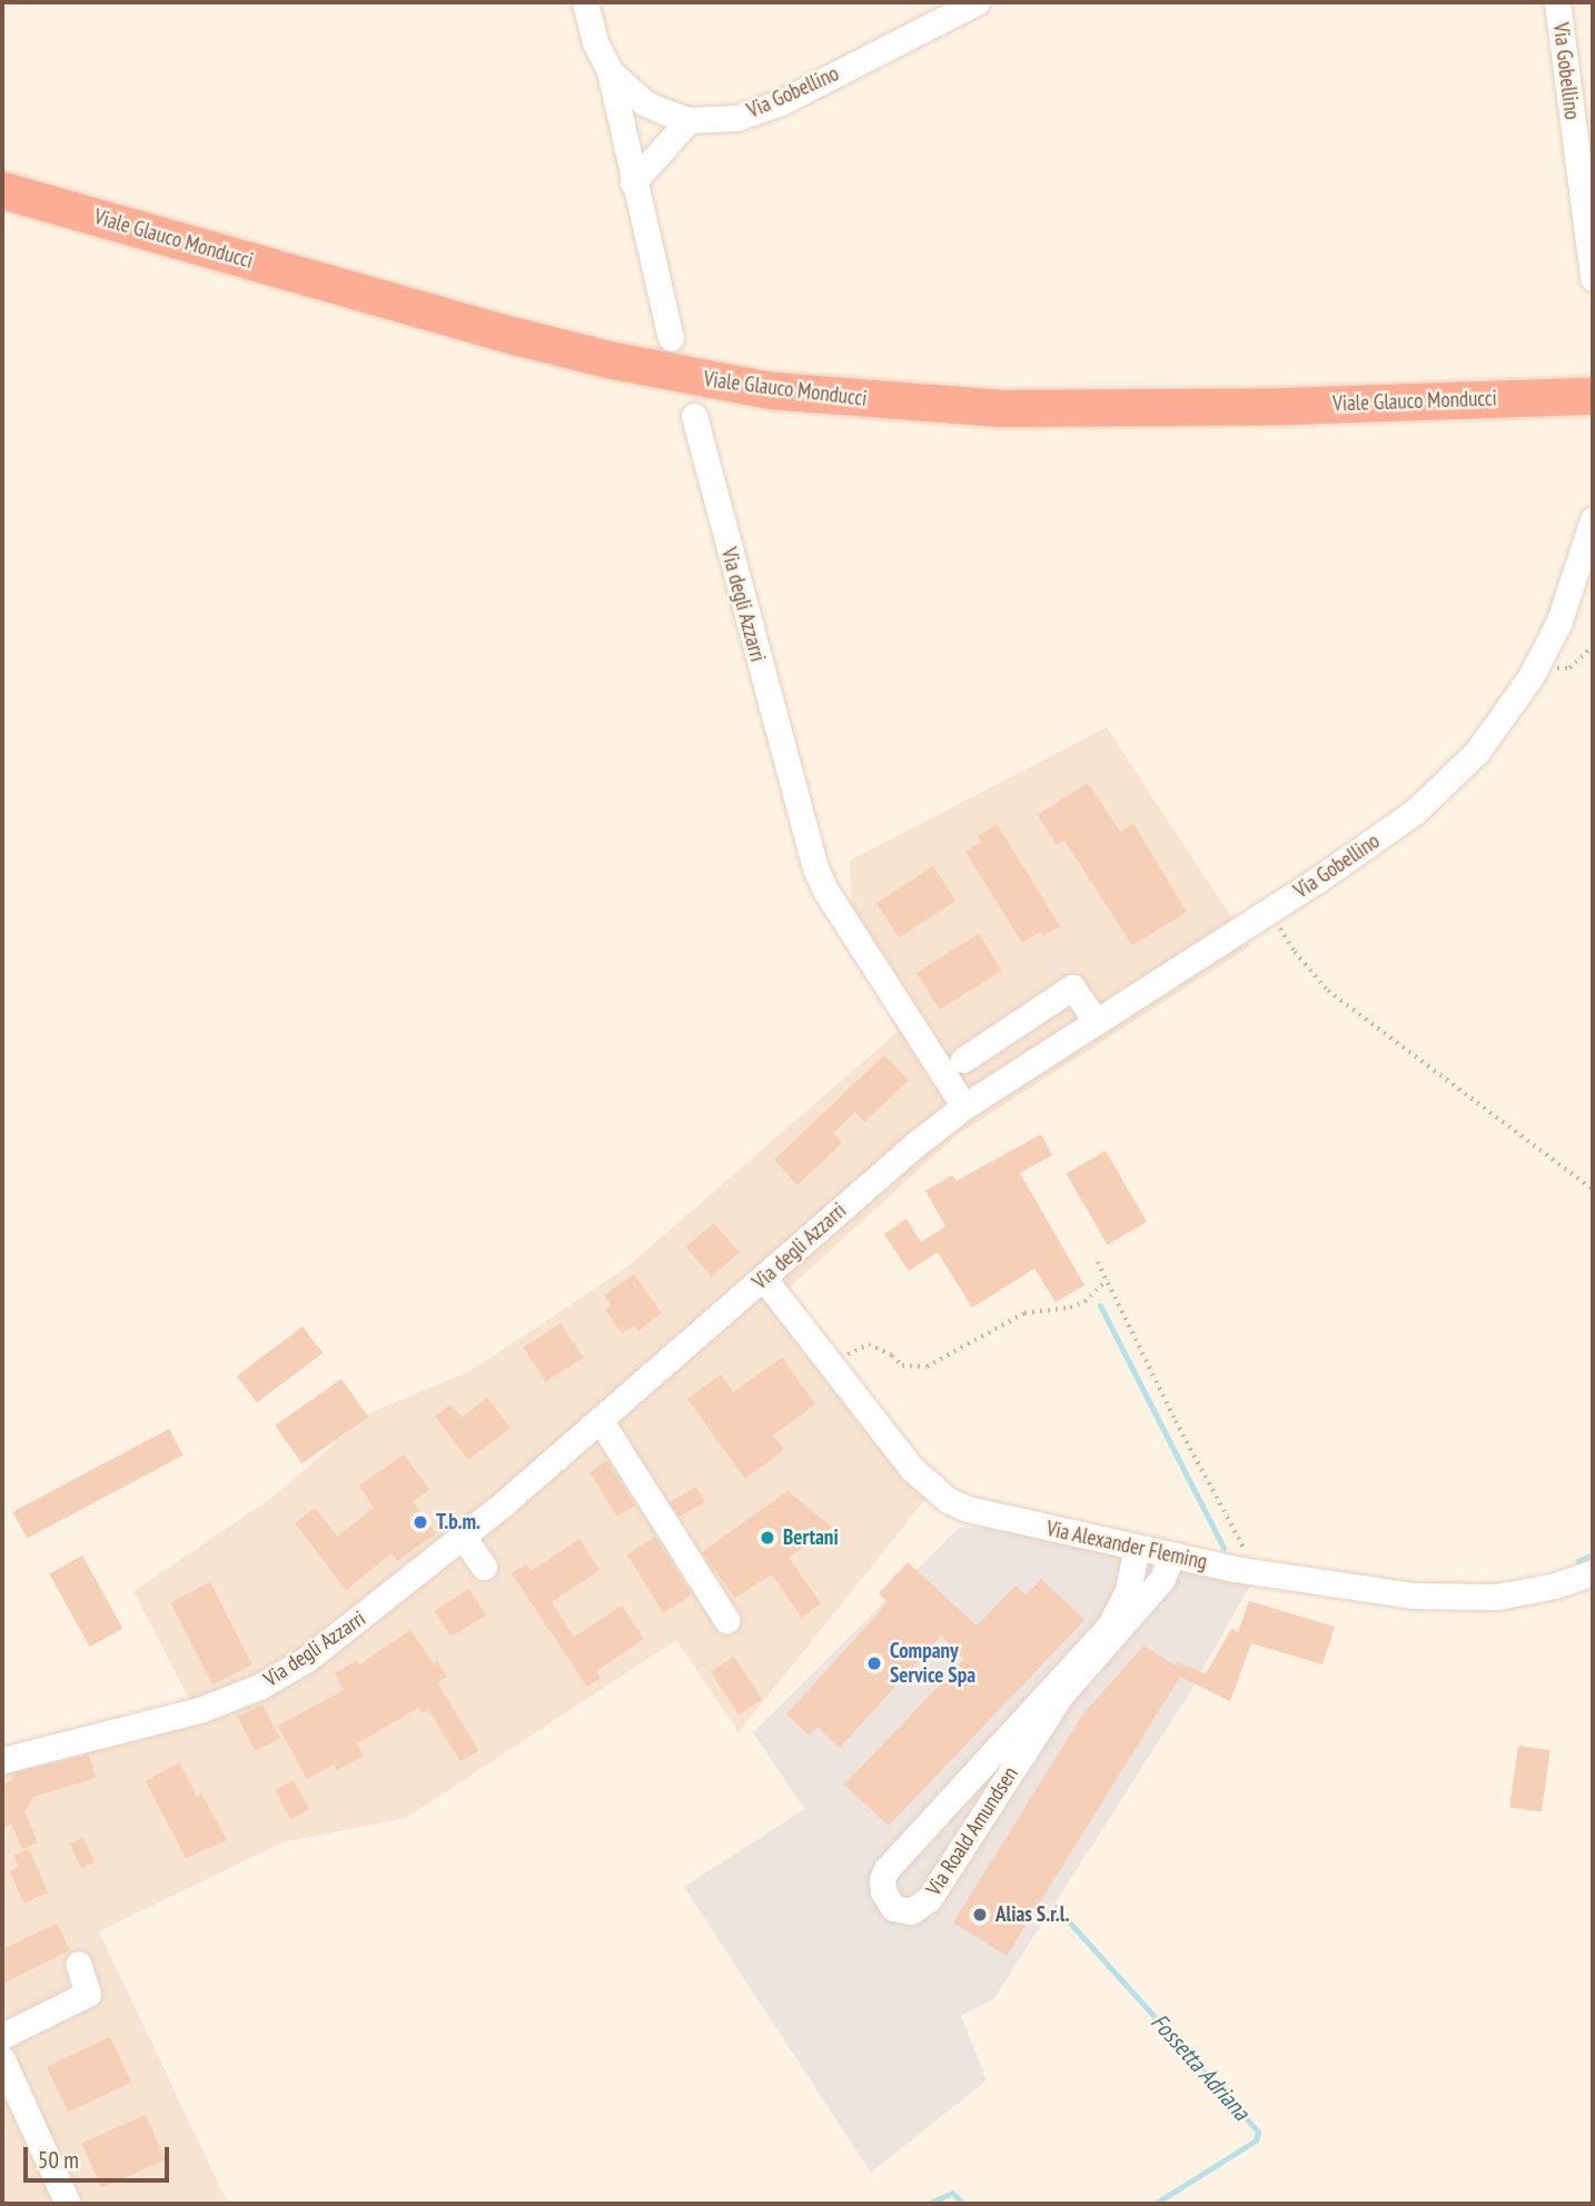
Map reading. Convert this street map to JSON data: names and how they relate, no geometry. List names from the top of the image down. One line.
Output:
{"streets":{"highway":["Viale Glauco Monducci"],"street":["Via Gobellino","Via degli Azzarri","Via Alexander Fleming","Via Roald Amundsen"]},"crossings":[["Via Gobellino","Via degli Azzarri"],["Via degli Azzarri","Via Alexander Fleming"],["Via Alexander Fleming","Via Roald Amundsen"]],"water":["Fossetta Adriana"],"places":["T.b.m.","Bertani","Company Service Spa","Alias S.r.l."],"scale_bar":"50 m"}
